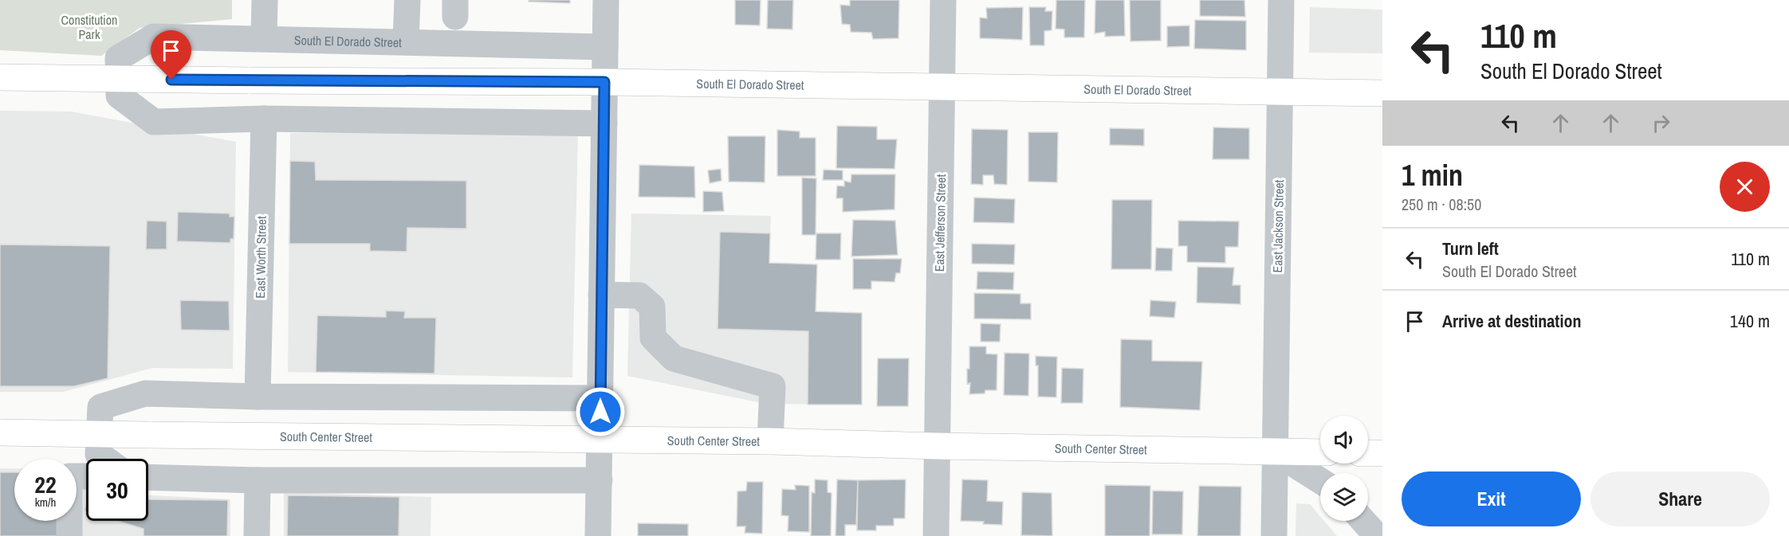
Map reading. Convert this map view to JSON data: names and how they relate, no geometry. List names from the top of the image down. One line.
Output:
{"streets":{"main road":["South El Dorado Street","South Center Street"],"street":["East Jefferson Street","East Jackson Street","East Worth Street"]},"crossings":[["South El Dorado Street","East Jefferson Street"],["South El Dorado Street","East Jackson Street"],["South El Dorado Street","East Worth Street"],["East Jefferson Street","South Center Street"],["East Jackson Street","South Center Street"]],"parks":["Constitution Park"],"page":{"turn":["110 m","South El Dorado Street"],"heading":["1 min","250 m · 08:50"],"list":[{"name":"Turn left","note":"South El Dorado Street","value":"110 m"},{"name":"Arrive at destination","value":"140 m"}],"speed":"22 km/h","limit":"30","buttons":["Exit","Share"]}}
